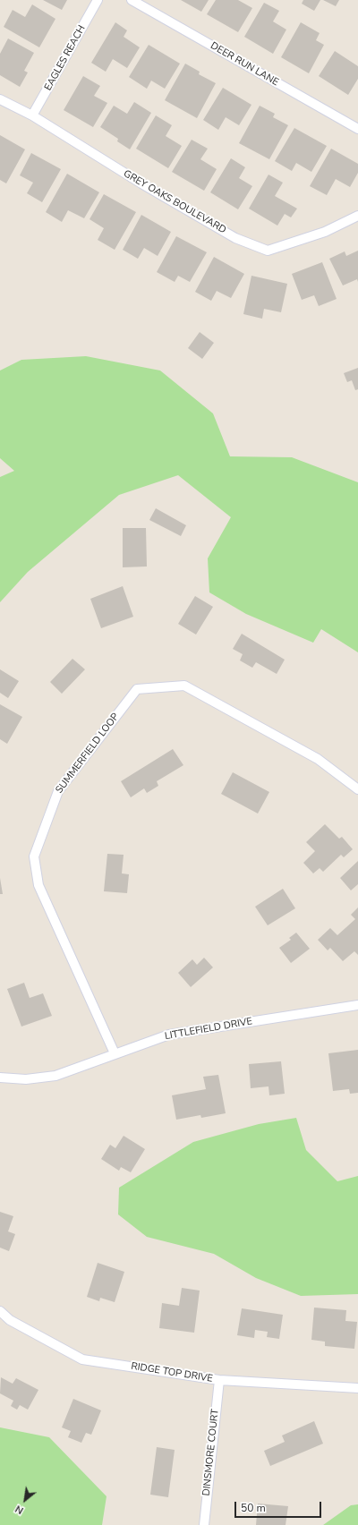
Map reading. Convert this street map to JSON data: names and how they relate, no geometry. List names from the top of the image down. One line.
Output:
{"streets":{"street":["EAGLES REACH","DEER RUN LANE","GREY OAKS BOULEVARD","SUMMERFIELD LOOP","LITTLEFIELD DRIVE","RIDGE TOP DRIVE","DINSMORE COURT"]},"crossings":[["EAGLES REACH","GREY OAKS BOULEVARD"],["SUMMERFIELD LOOP","LITTLEFIELD DRIVE"],["RIDGE TOP DRIVE","DINSMORE COURT"]],"scale_bar":"50 m","north":"bottom left"}
